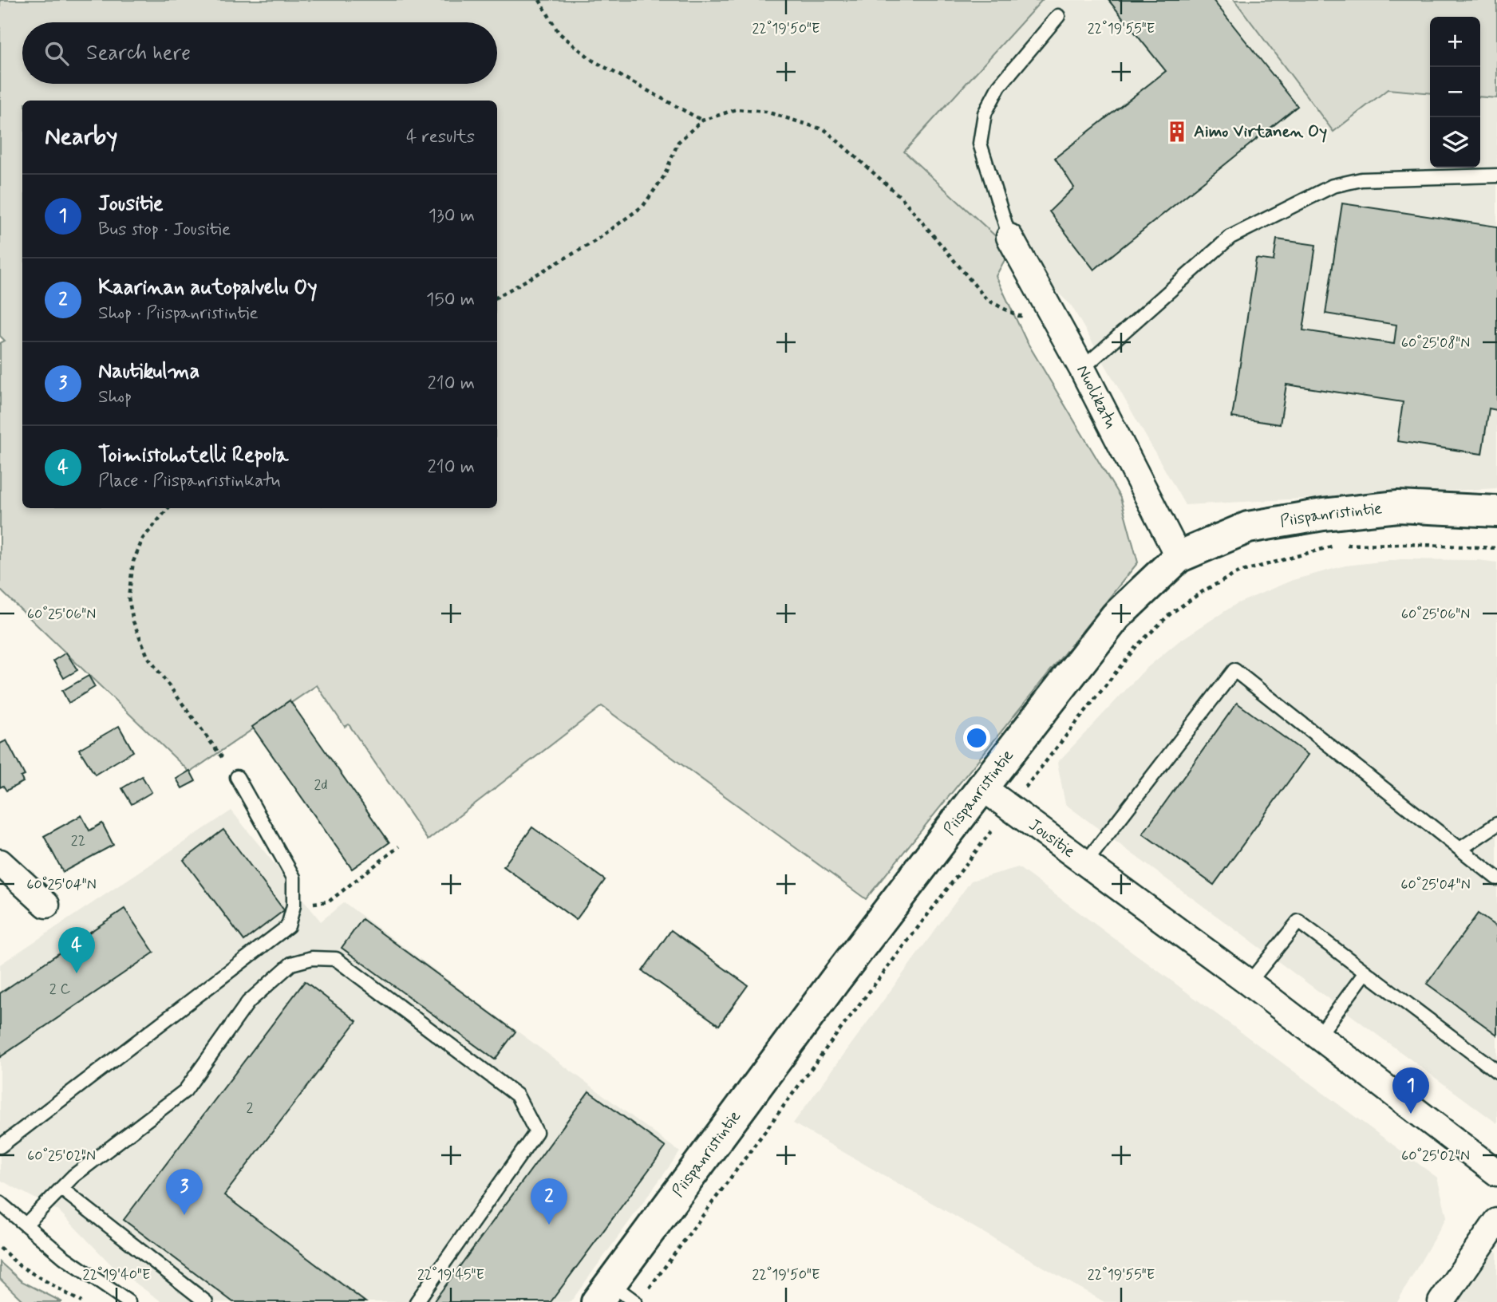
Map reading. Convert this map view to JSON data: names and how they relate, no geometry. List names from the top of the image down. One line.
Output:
{"streets":{"street":["Nuolikatu","Piispanristintie","Jousitie"]},"crossings":[["Nuolikatu","Piispanristintie"],["Piispanristintie","Jousitie"]],"places":{"building":["Aimo Virtanen Oy"]},"house_numbers":["2d","22","2 C","2"],"page":{"map_buttons":["+","−"],"search":"Search here","heading":["Nearby","4 results"],"list":[{"mark":"1","name":"Jousitie","note":"Bus stop · Jousitie","value":"130 m"},{"mark":"2","name":"Kaarinan autopalvelu Oy","note":"Shop · Piispanristintie","value":"150 m"},{"mark":"3","name":"Nautikulma","note":"Shop","value":"210 m"},{"mark":"4","name":"Toimistohotelli Repola","note":"Place · Piispanristinkatu","value":"210 m"}],"pins":["4","1","3","2"]},"coordinates":["22°19'50\"E","22°19'55\"E","60°25'08\"N","60°25'06\"N","60°25'04\"N","60°25'02\"N","22°19'40\"E","22°19'45\"E"]}
